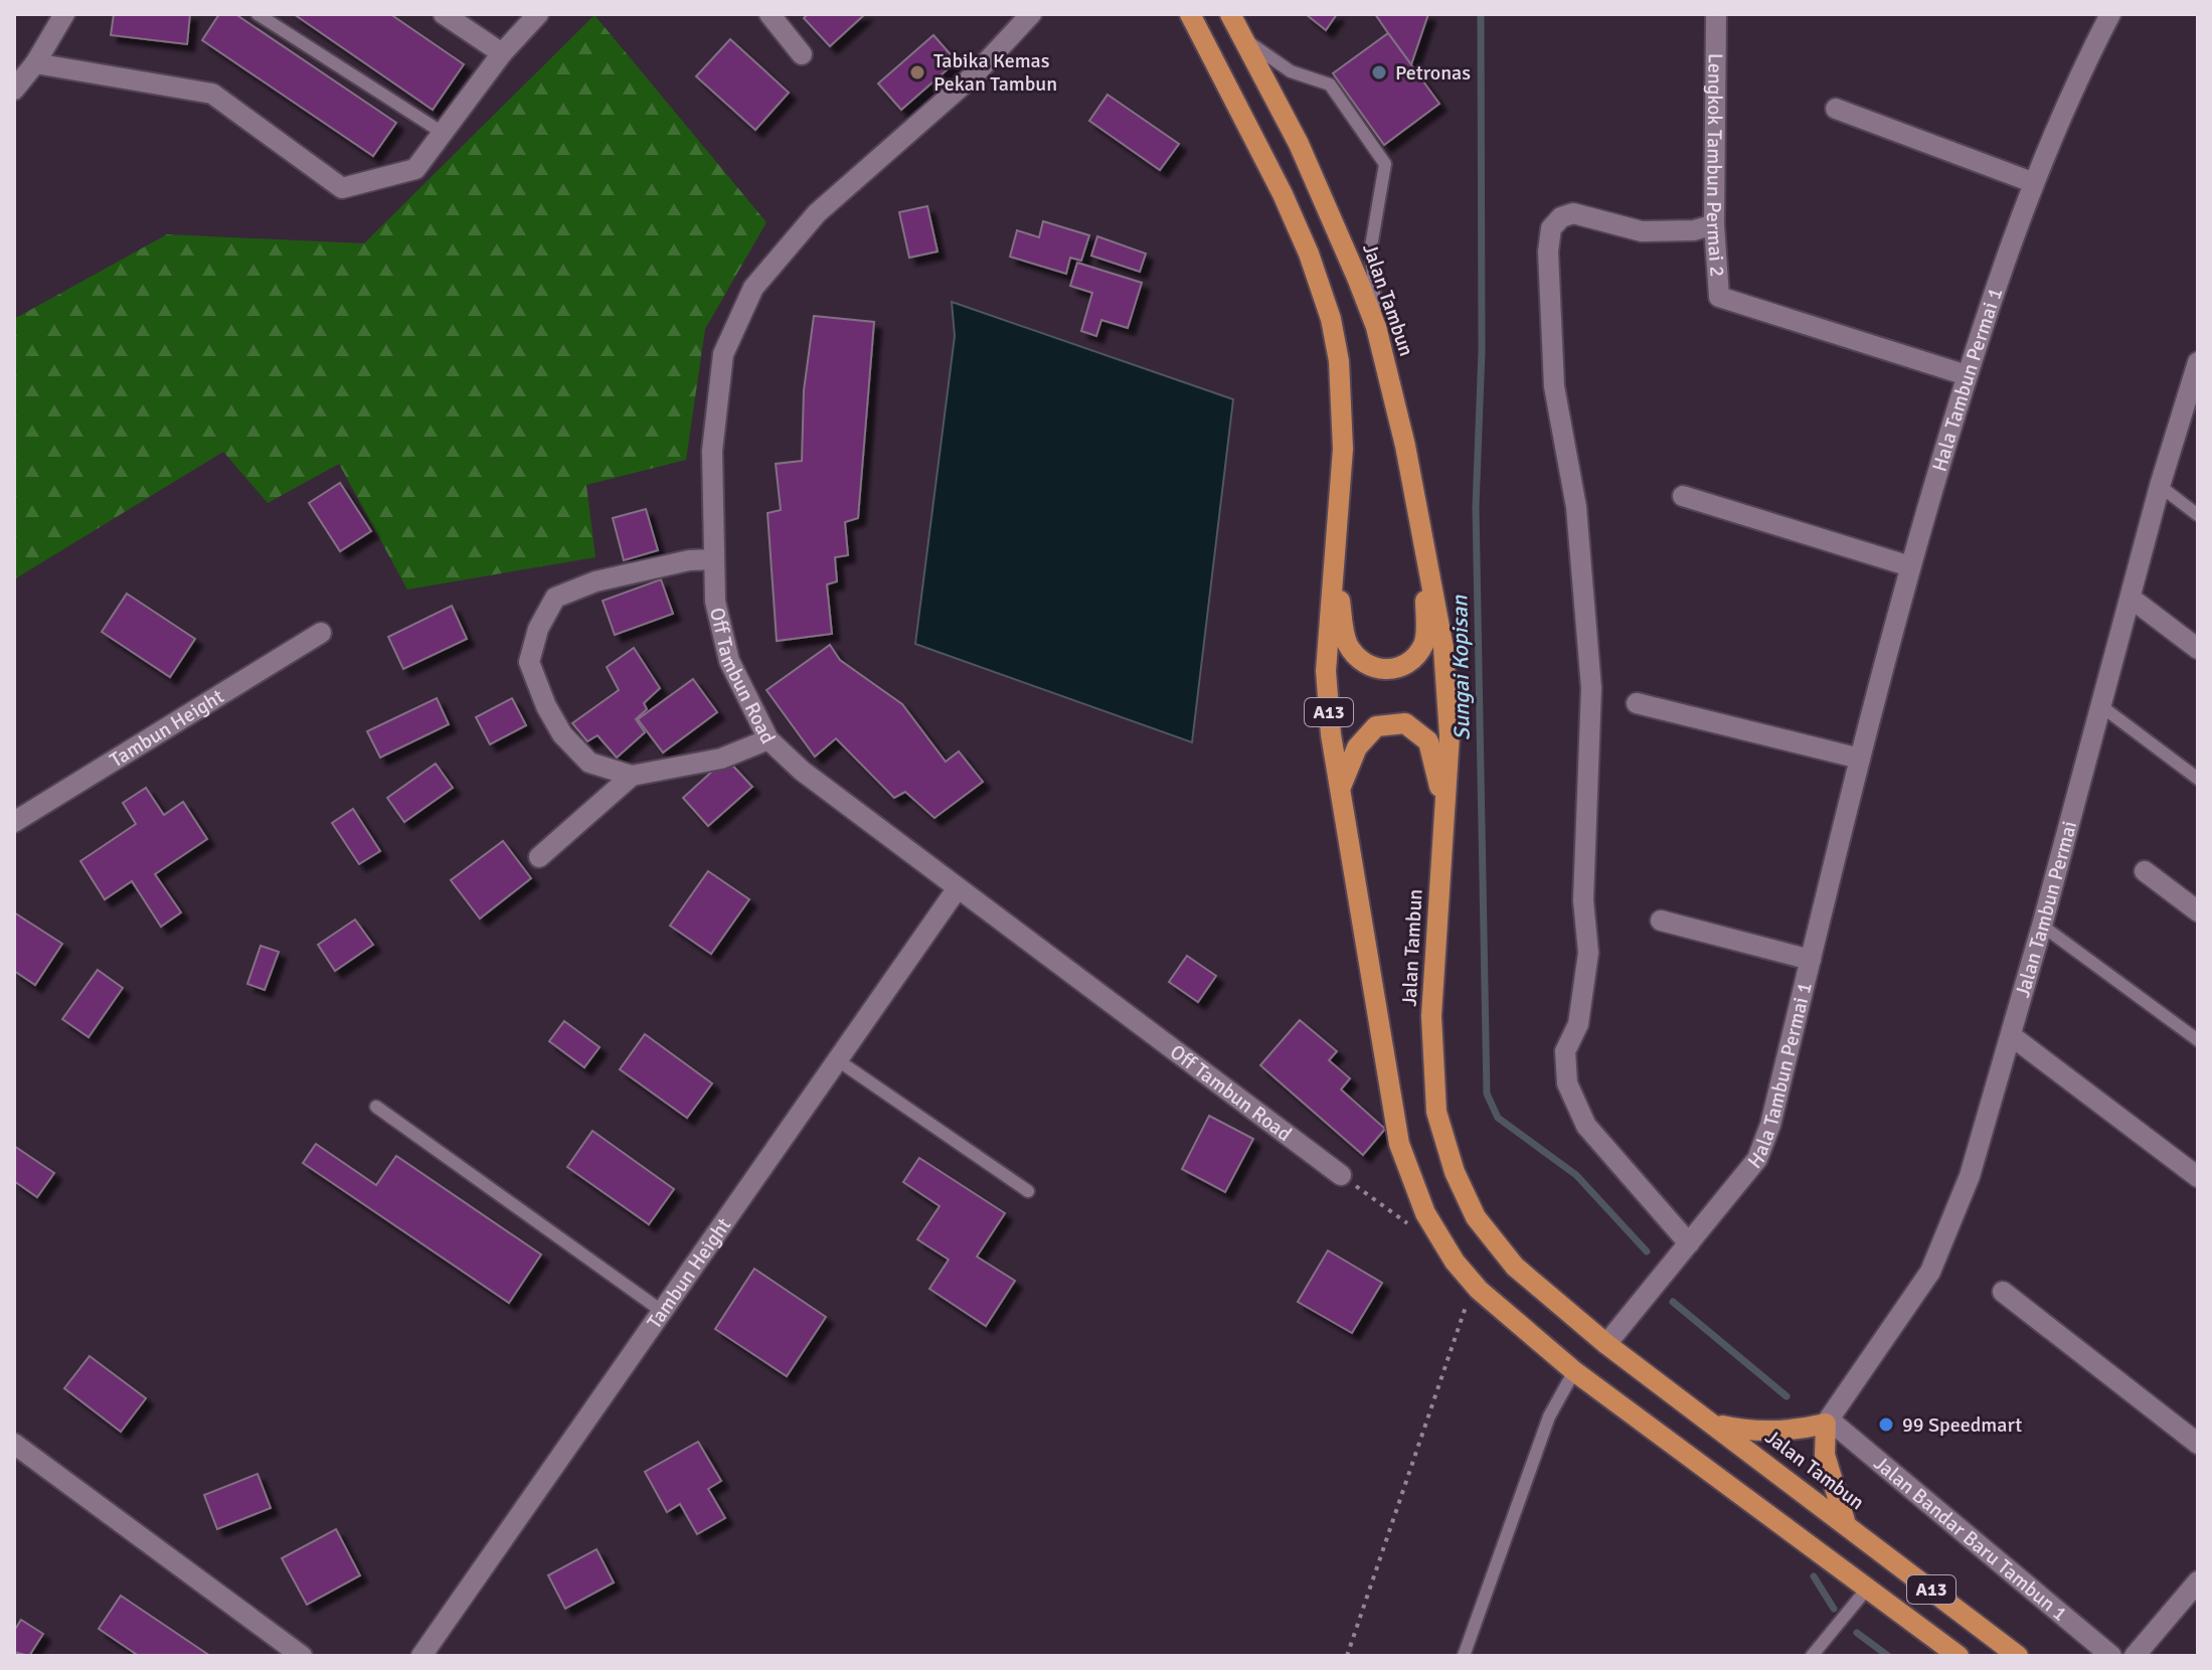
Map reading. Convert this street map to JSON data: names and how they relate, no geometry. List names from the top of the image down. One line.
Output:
{"streets":{"main road":["Jalan Tambun","A13"],"street":["Lengkok Tambun Permai 2","Hala Tambun Permai 1","Off Tambun Road","Tambun Height","Jalan Tambun Permai","Jalan Bandar Baru Tambun 1"]},"crossings":[["Lengkok Tambun Permai 2","Hala Tambun Permai 1"],["Jalan Tambun","Hala Tambun Permai 1"],["Off Tambun Road","Tambun Height"],["Jalan Tambun Permai","Jalan Bandar Baru Tambun 1"]],"water":["Sungai Kopisan"],"places":["Tabika Kemas Pekan Tambun","Petronas","99 Speedmart"]}
